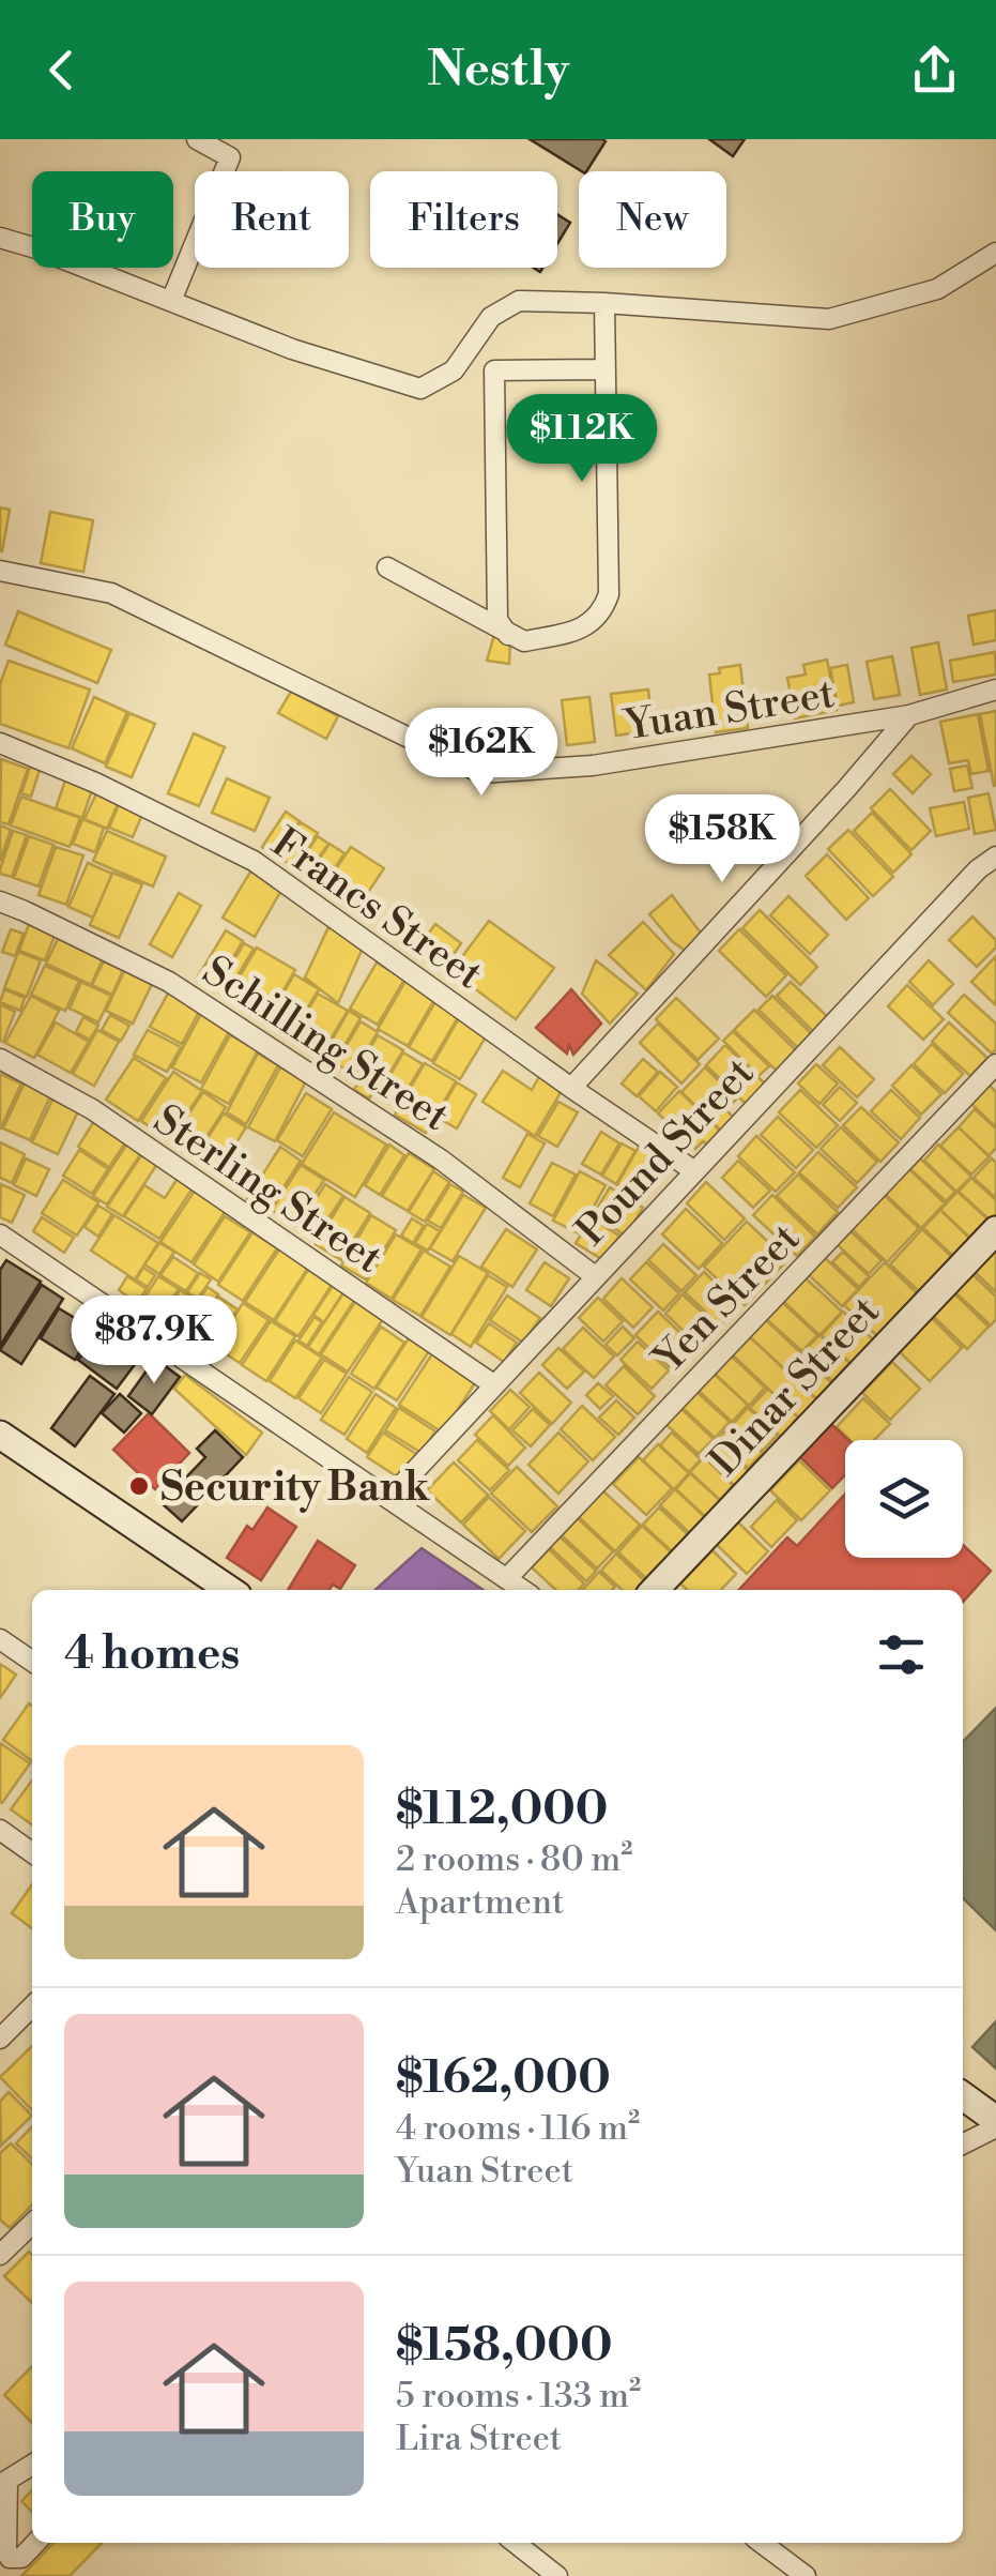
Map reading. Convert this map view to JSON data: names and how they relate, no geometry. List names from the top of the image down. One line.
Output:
{"streets":{"street":["Yuan Street","Francs Street","Schilling Street","Pound Street","Sterling Street","Yen Street","Dinar Street"]},"crossings":[["Francs Street","Pound Street"],["Schilling Street","Pound Street"],["Pound Street","Sterling Street"]],"places":["Security Bank"],"page":{"header":"Nestly","chip":["Buy","Rent","Filters","New"],"price":["$112K","$162K","$158K","$87.9K"],"heading":"4 homes","list":[{"name":"$112,000","note":"2 rooms · 80 m² · Apartment"},{"name":"$162,000","note":"4 rooms · 116 m² · Yuan Street"},{"name":"$158,000","note":"5 rooms · 133 m² · Lira Street"}]}}
